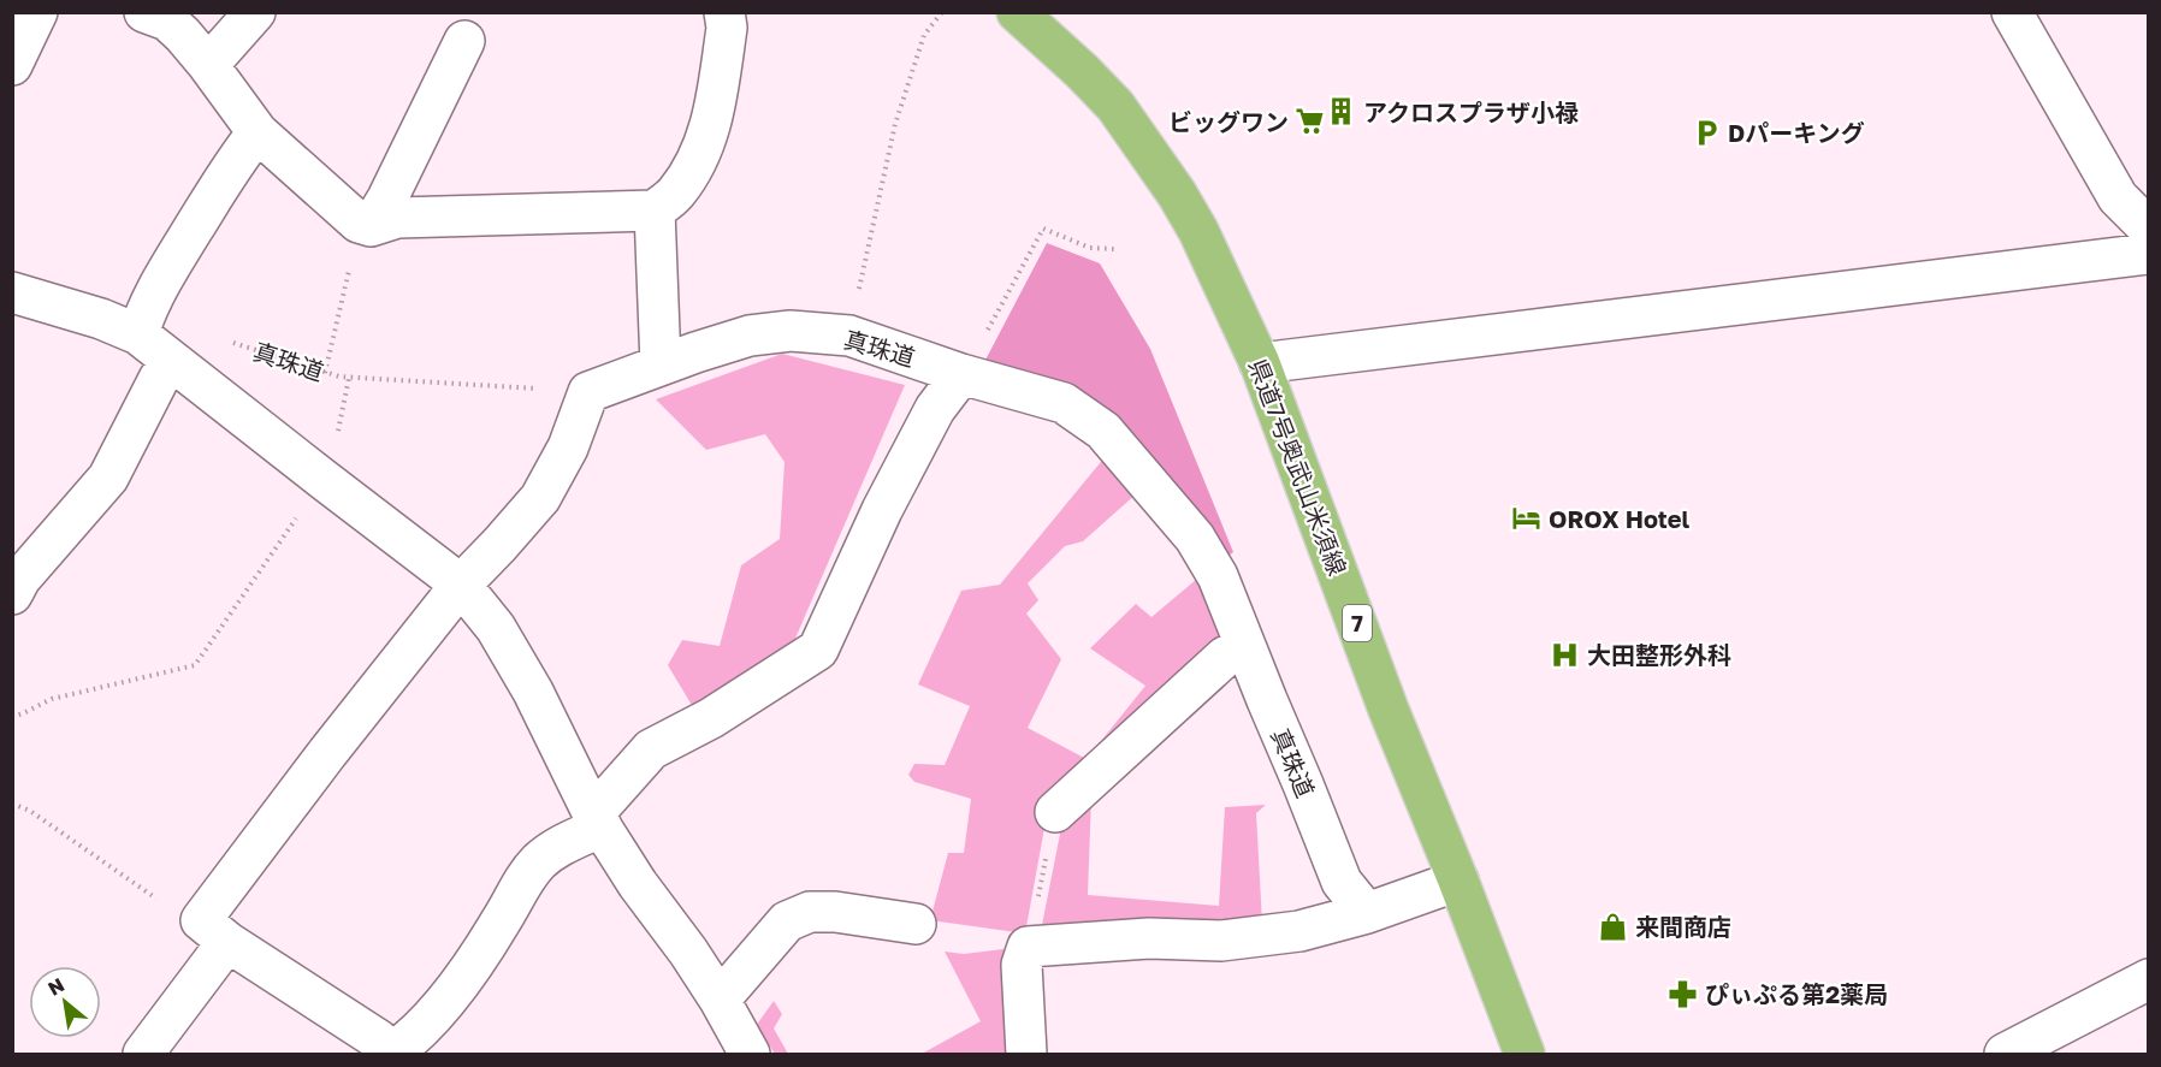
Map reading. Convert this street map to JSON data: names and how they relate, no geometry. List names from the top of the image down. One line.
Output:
{"streets":{"main road":["県道7号奥武山米須線","7"],"street":["真珠道"]},"places":{"building":["アクロスプラザ小禄"],"supermarket":["ビッグワン"],"parking":["Dパーキング"],"hotel":["OROX Hotel"],"hospital":["大田整形外科"],"shop":["来間商店"],"pharmacy":["ぴぃぷる第2薬局"]},"north":"top left"}
